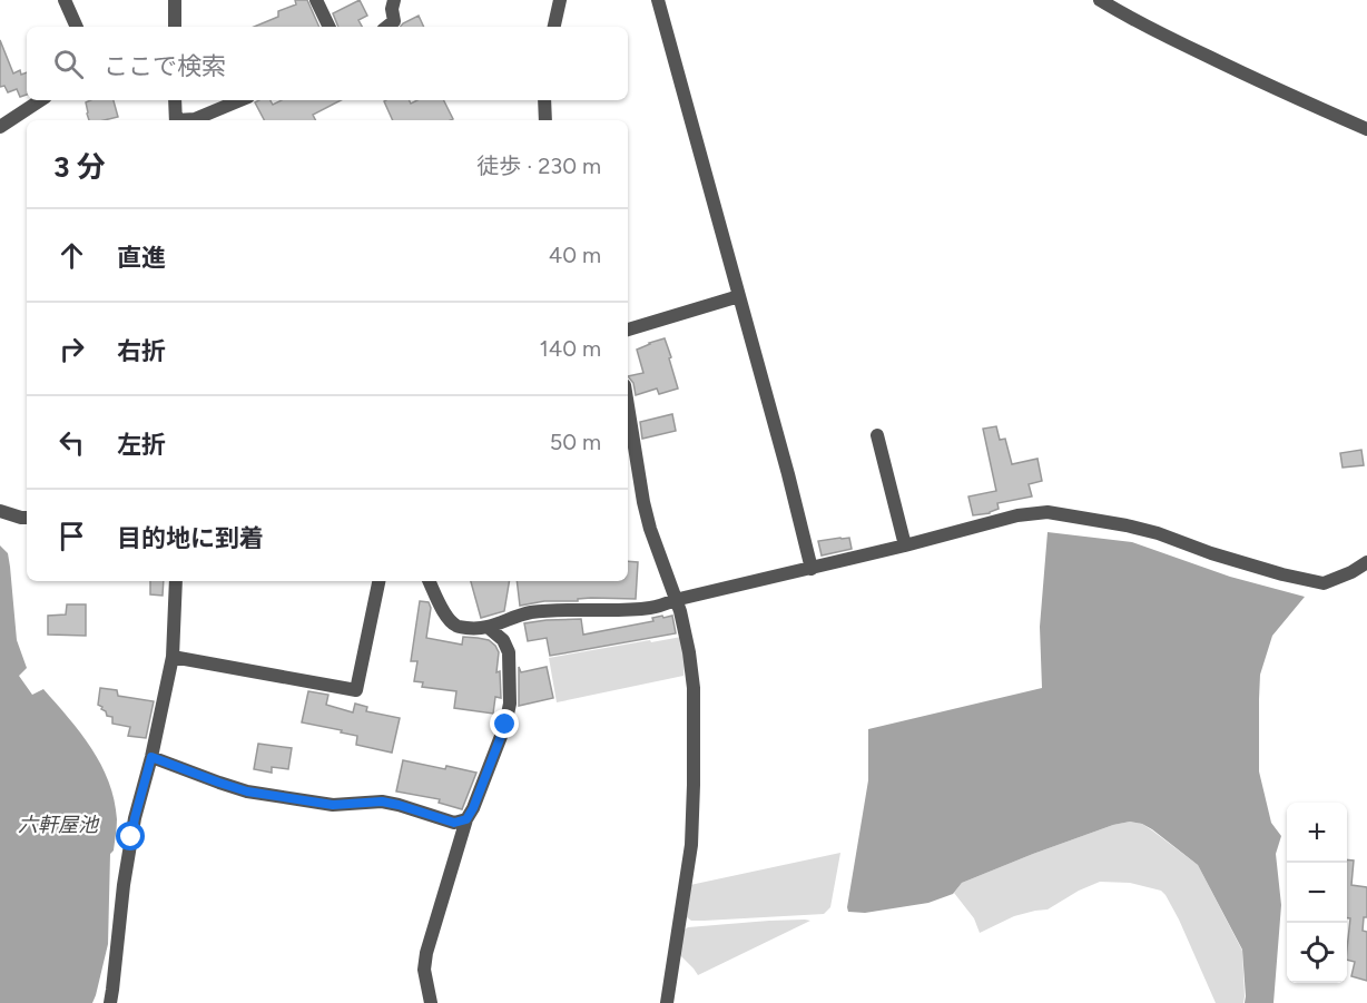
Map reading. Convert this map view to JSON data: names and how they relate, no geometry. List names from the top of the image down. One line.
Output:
{"water":["六軒屋池"],"page":{"search":"ここで検索","heading":["3 分","徒歩 · 230 m"],"list":[["直進","40 m"],["右折","140 m"],["左折","50 m"],"目的地に到着"],"map_buttons":["+","−"]}}
